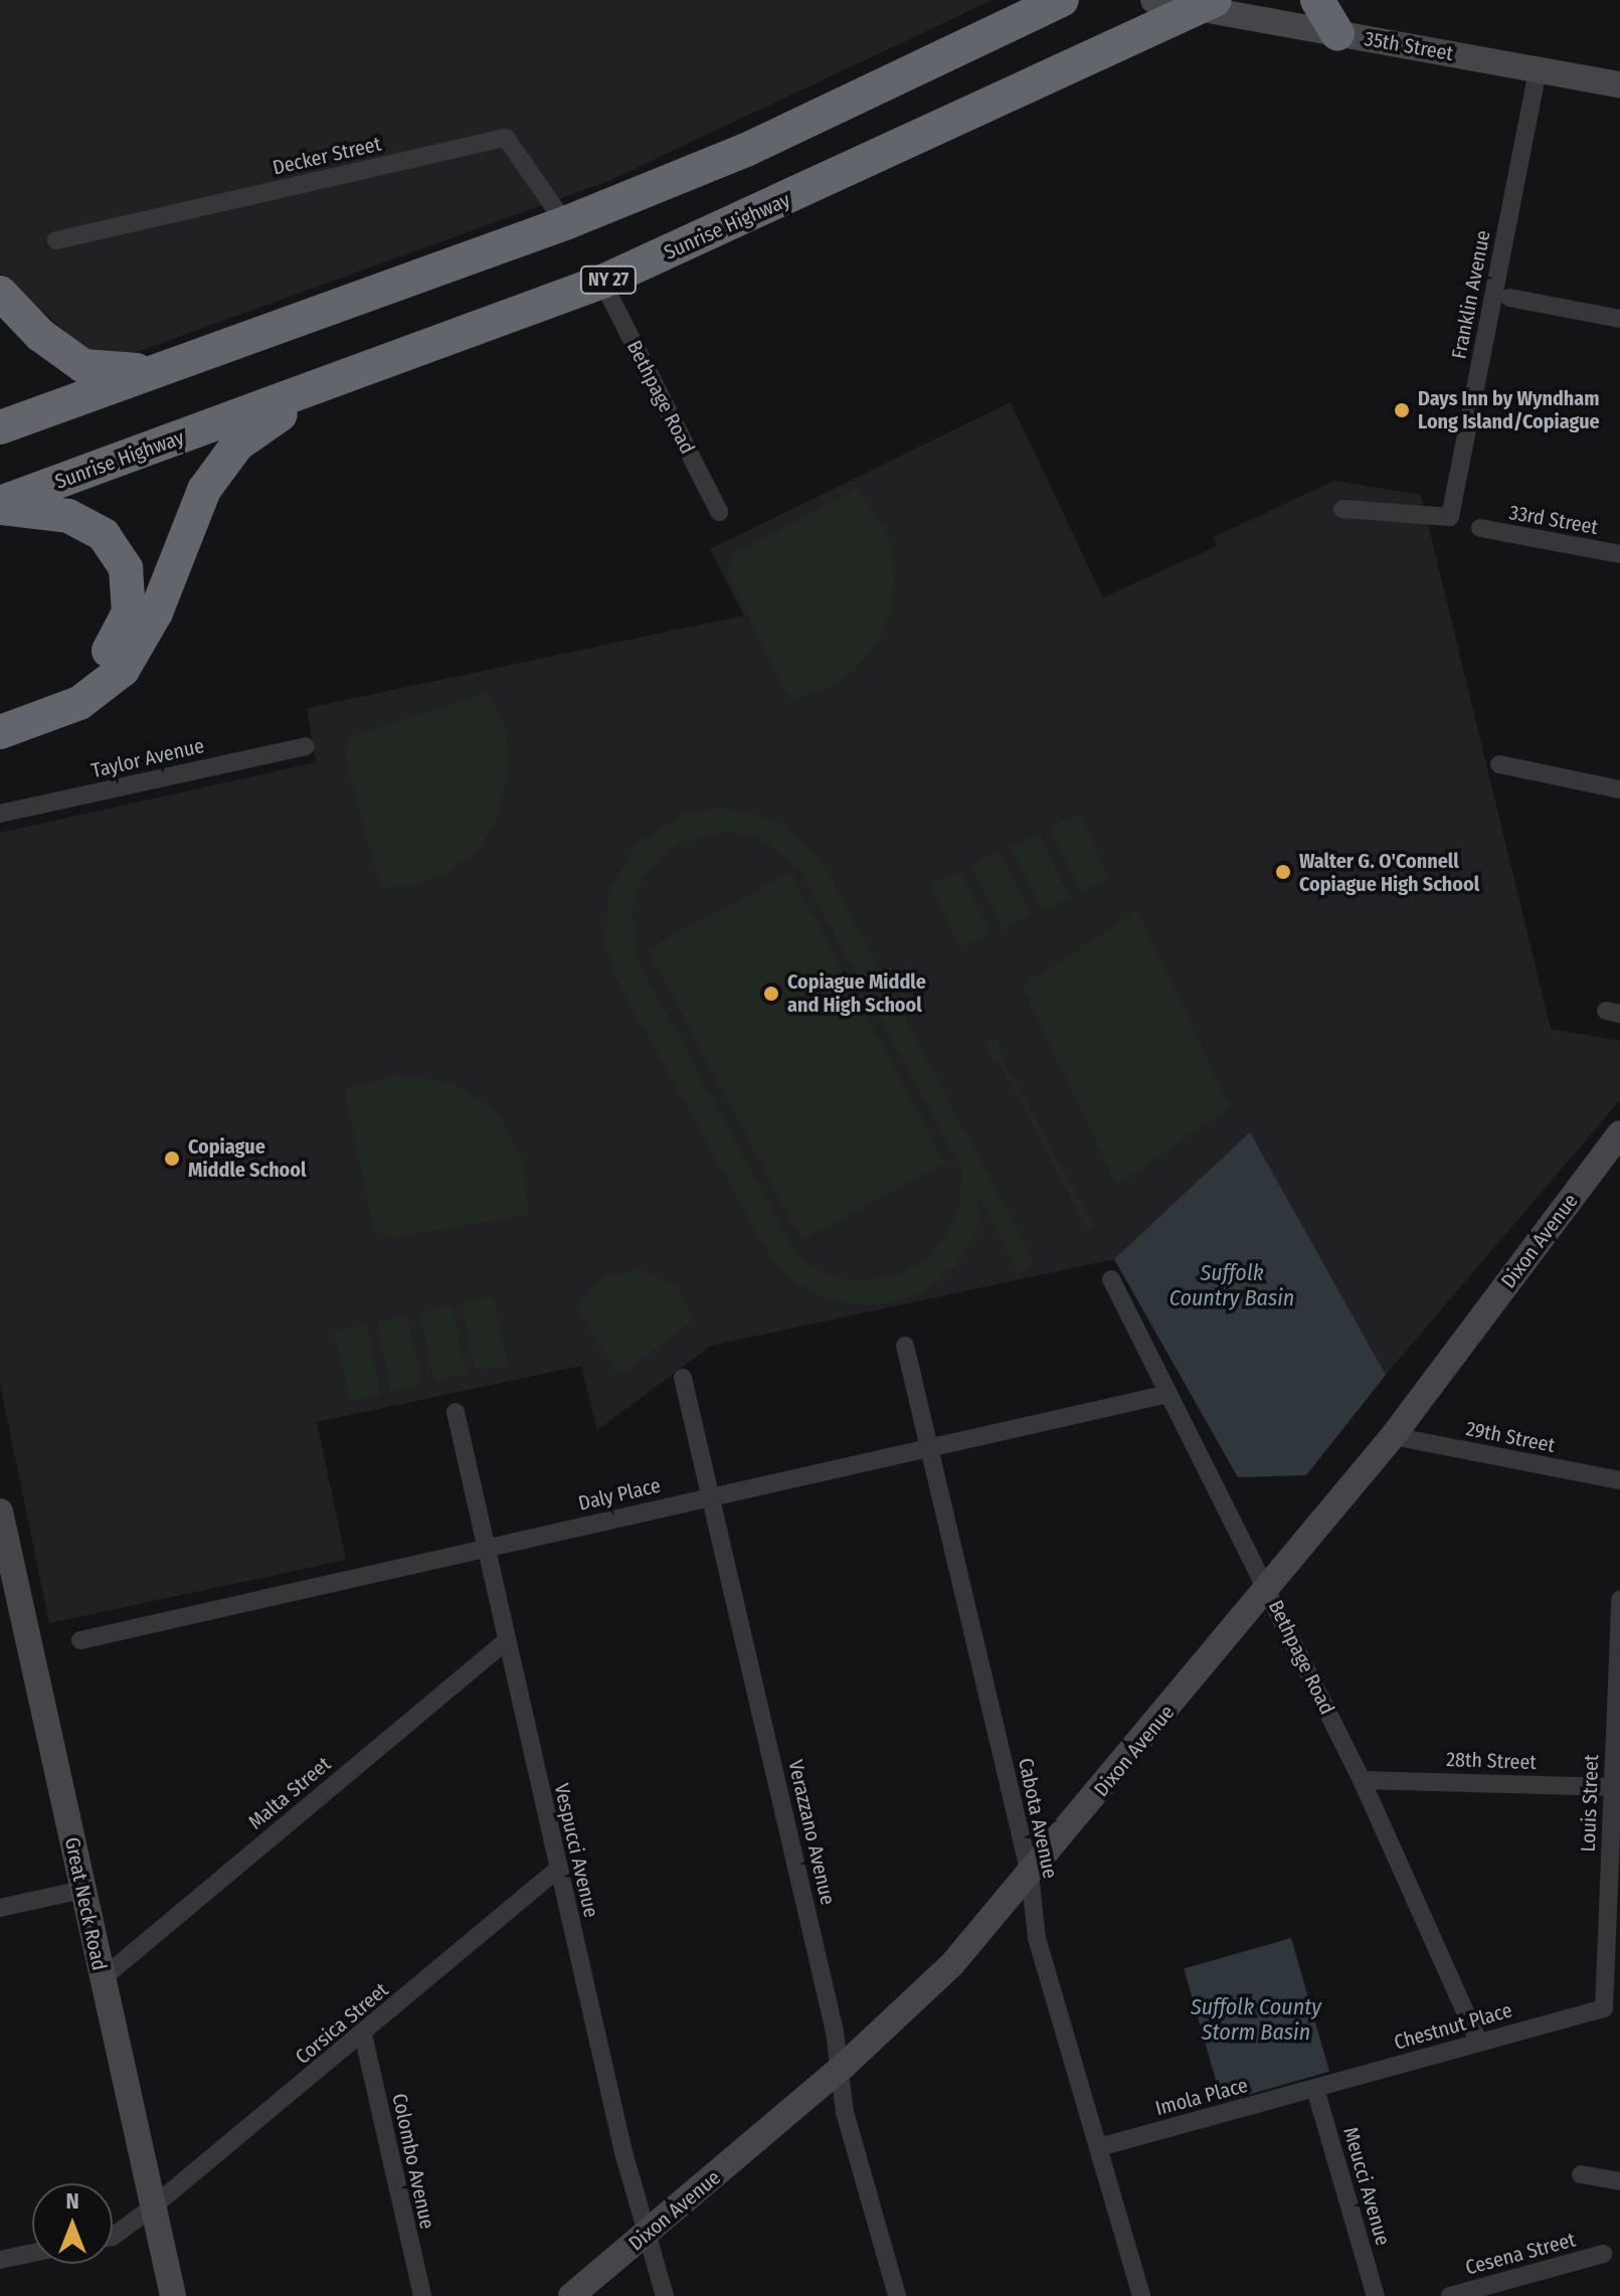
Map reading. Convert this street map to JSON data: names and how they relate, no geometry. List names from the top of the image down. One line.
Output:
{"streets":{"highway":["Sunrise Highway","NY 27"],"main road":["35th Street","Dixon Avenue","Great Neck Road"],"street":["Decker Street","Franklin Avenue","Bethpage Road","33rd Street","Taylor Avenue","29th Street","Daly Place","28th Street","Malta Street","Louis Street","Cabota Avenue","Verazzano Avenue","Vespucci Avenue","Corsica Street","Chestnut Place","Imola Place","Colombo Avenue","Meucci Avenue","Cesena Street"]},"crossings":[["35th Street","Sunrise Highway"],["35th Street","Franklin Avenue"],["Sunrise Highway","Bethpage Road"],["Bethpage Road","Dixon Avenue"],["Bethpage Road","Daly Place"],["Bethpage Road","28th Street"],["Bethpage Road","Chestnut Place"],["Dixon Avenue","29th Street"],["Dixon Avenue","Cabota Avenue"],["Dixon Avenue","Verazzano Avenue"],["Dixon Avenue","Vespucci Avenue"],["Daly Place","Cabota Avenue"],["Daly Place","Verazzano Avenue"],["Daly Place","Vespucci Avenue"],["28th Street","Louis Street"],["Malta Street","Vespucci Avenue"],["Malta Street","Great Neck Road"],["Louis Street","Chestnut Place"],["Cabota Avenue","Imola Place"],["Vespucci Avenue","Corsica Street"],["Great Neck Road","Corsica Street"],["Corsica Street","Colombo Avenue"],["Chestnut Place","Imola Place"],["Chestnut Place","Meucci Avenue"],["Imola Place","Meucci Avenue"]],"water":["Suffolk Country Basin","Suffolk County Storm Basin"],"places":["Days Inn by Wyndham Long Island/Copiague","Walter G. O'Connell Copiague High School","Copiague Middle and High School","Copiague Middle School"],"north":"top"}
